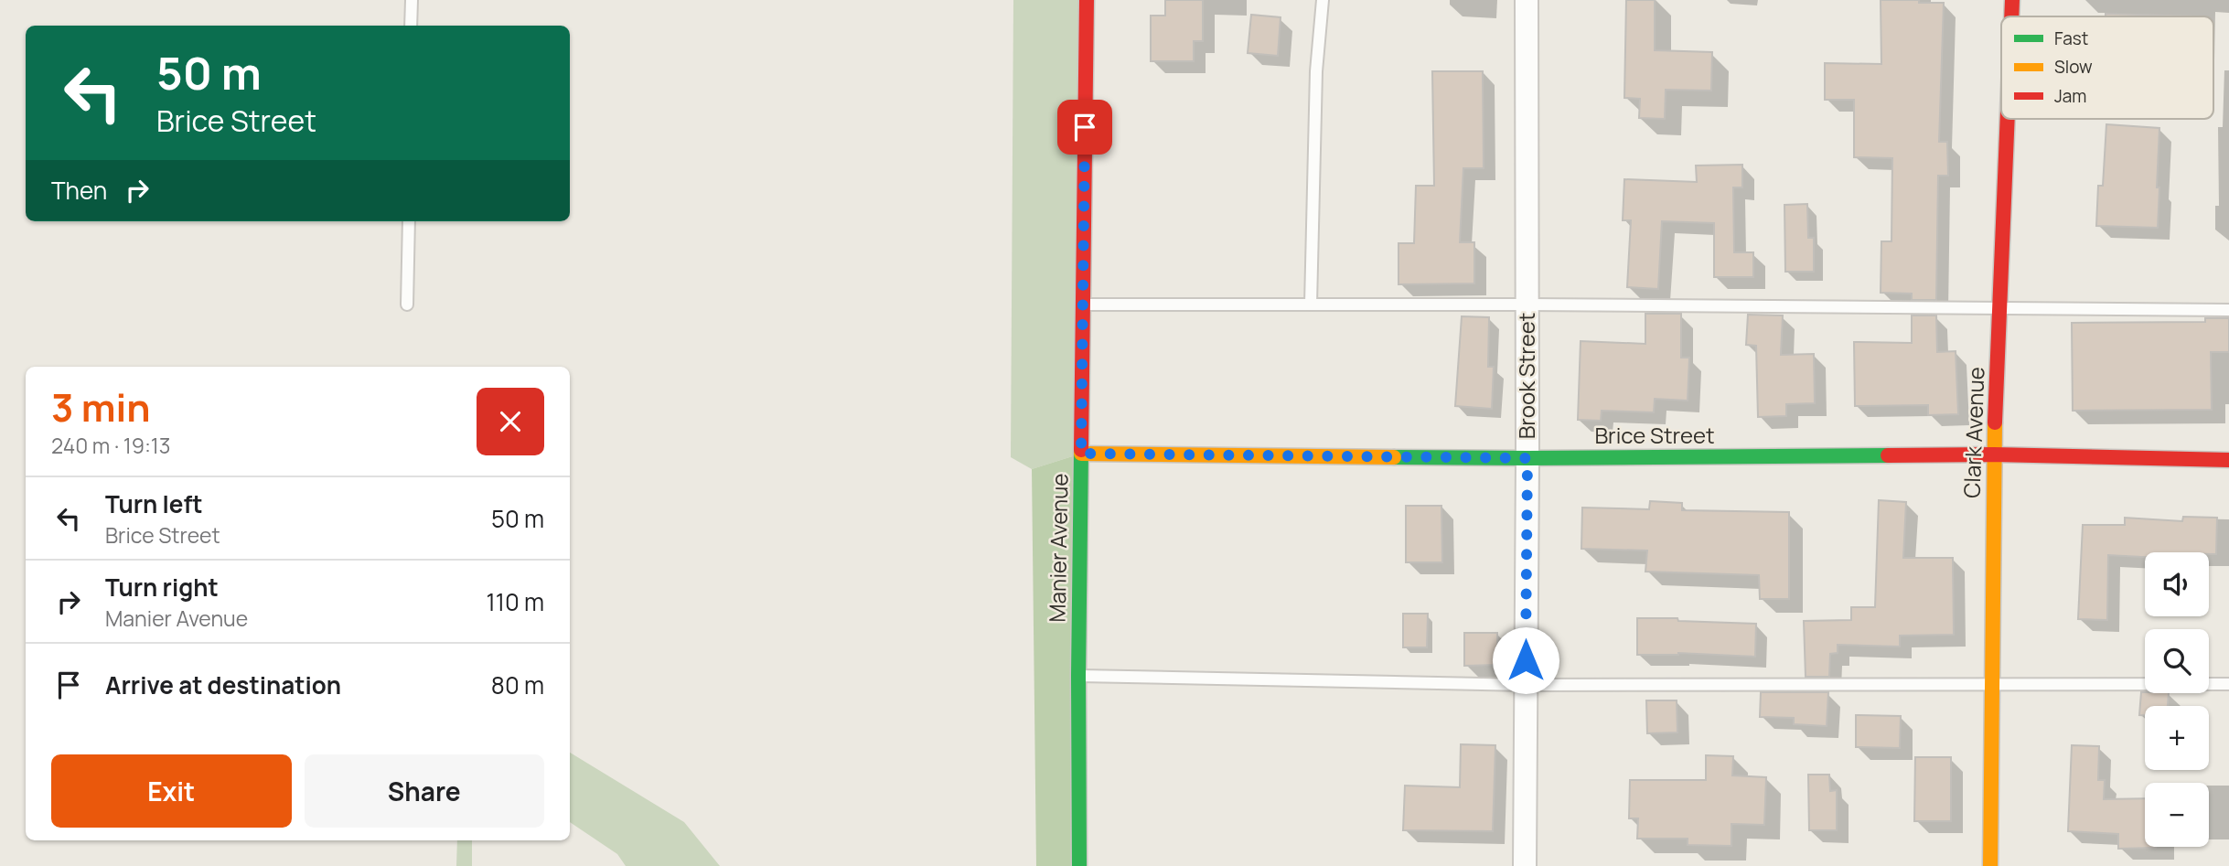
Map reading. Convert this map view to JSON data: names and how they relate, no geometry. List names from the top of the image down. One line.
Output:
{"streets":{"street":["Brook Street","Clark Avenue","Brice Street","Manier Avenue"]},"crossings":[["Brook Street","Brice Street"],["Clark Avenue","Brice Street"],["Brice Street","Manier Avenue"]],"legend":["Fast","Slow","Jam"],"page":{"turn":["50 m","Brice Street"],"then":"Then","heading":["3 min","240 m · 19:13"],"list":[{"name":"Turn left","note":"Brice Street","value":"50 m"},{"name":"Turn right","note":"Manier Avenue","value":"110 m"},{"name":"Arrive at destination","value":"80 m"}],"map_buttons":["+","−"],"buttons":["Exit","Share"]}}
